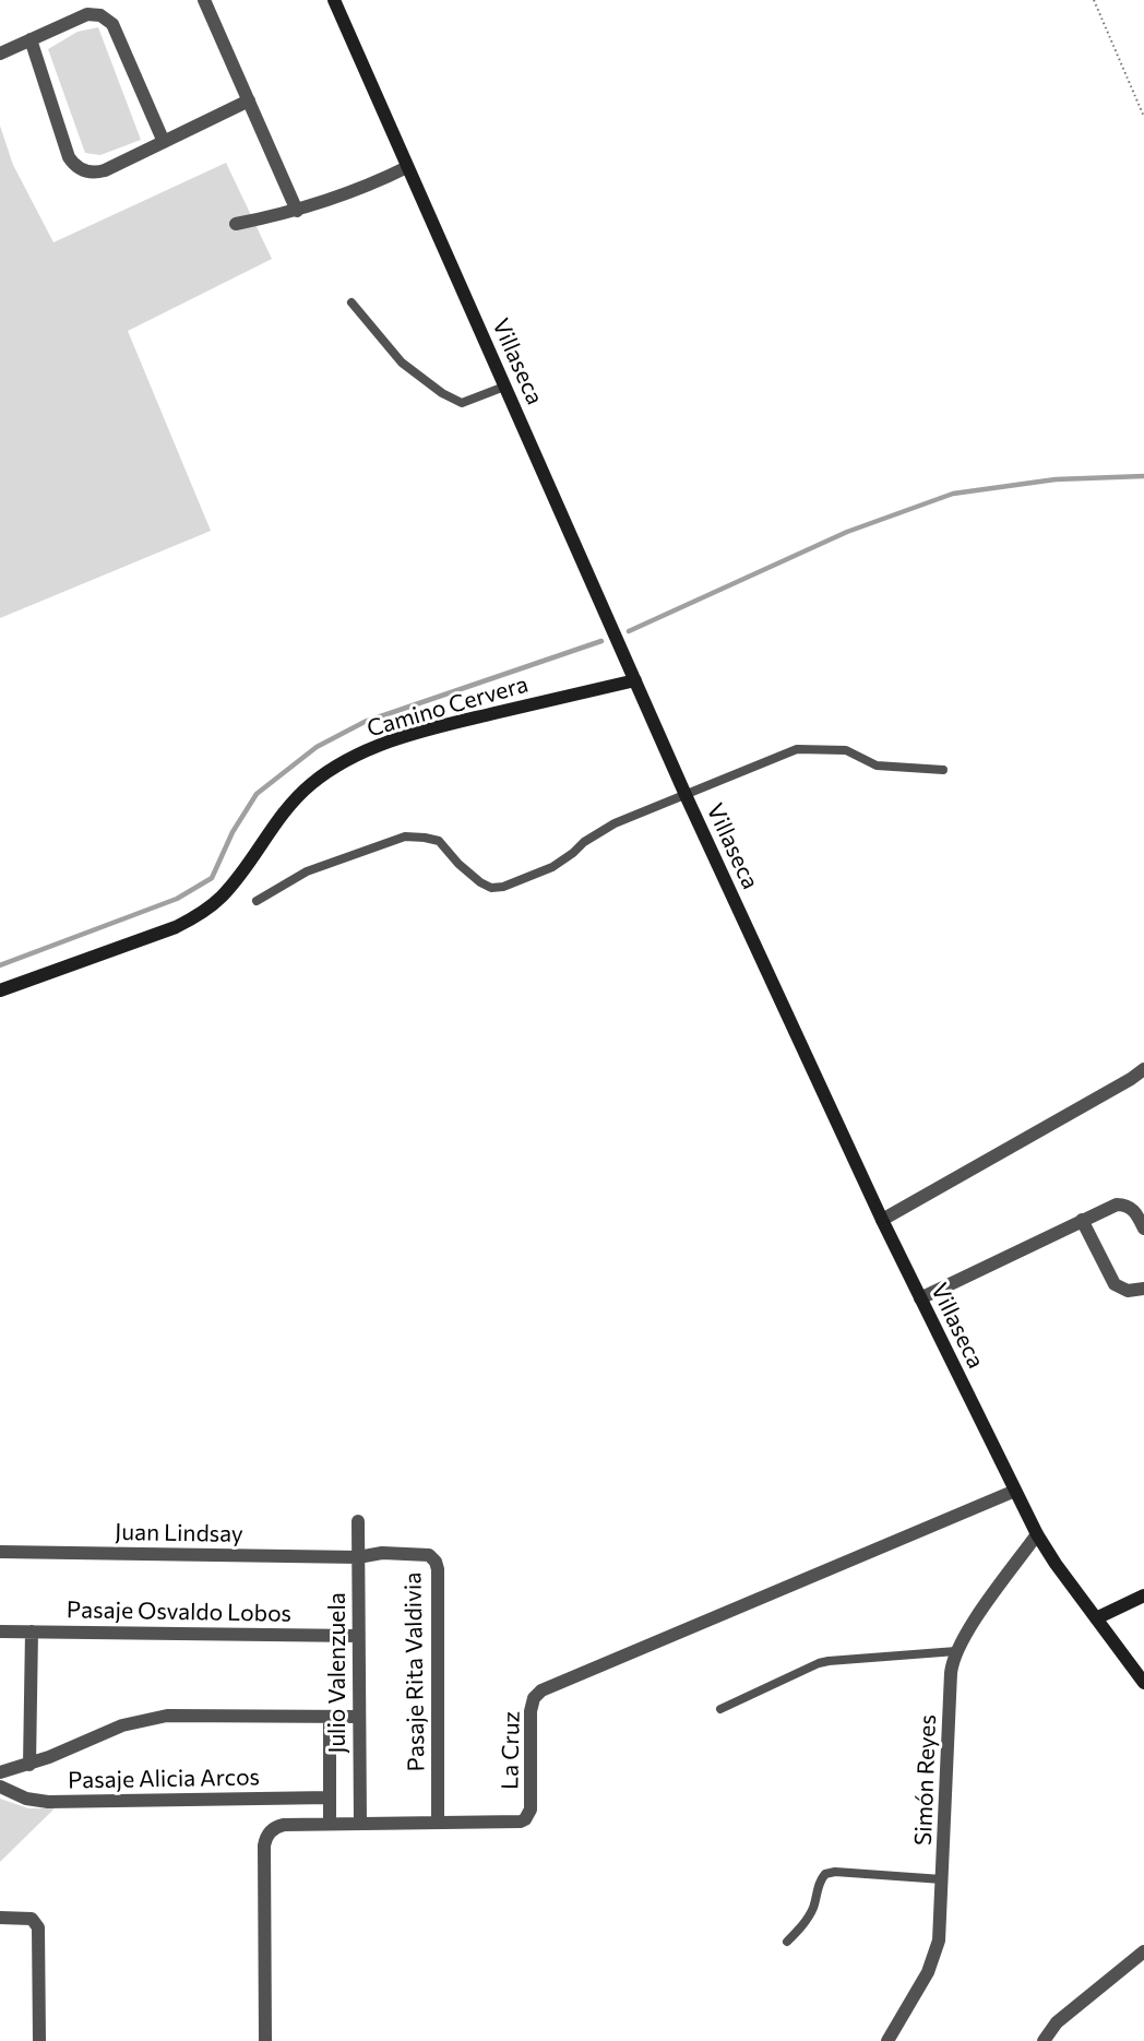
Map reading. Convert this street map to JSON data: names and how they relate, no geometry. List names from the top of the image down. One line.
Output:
{"streets":{"main road":["Villaseca","Camino Cervera"],"street":["Juan Lindsay","Pasaje Osvaldo Lobos","Pasaje Rita Valdivia","Julio Valenzuela","La Cruz","Pasaje Alicia Arcos","Simón Reyes"]},"crossings":[["Villaseca","Camino Cervera"],["Villaseca","La Cruz"],["Villaseca","Simón Reyes"],["Juan Lindsay","Pasaje Rita Valdivia"],["Juan Lindsay","Julio Valenzuela"],["Pasaje Osvaldo Lobos","Julio Valenzuela"],["Pasaje Rita Valdivia","Julio Valenzuela"],["Pasaje Rita Valdivia","La Cruz"],["Julio Valenzuela","La Cruz"],["Julio Valenzuela","Pasaje Alicia Arcos"]]}
